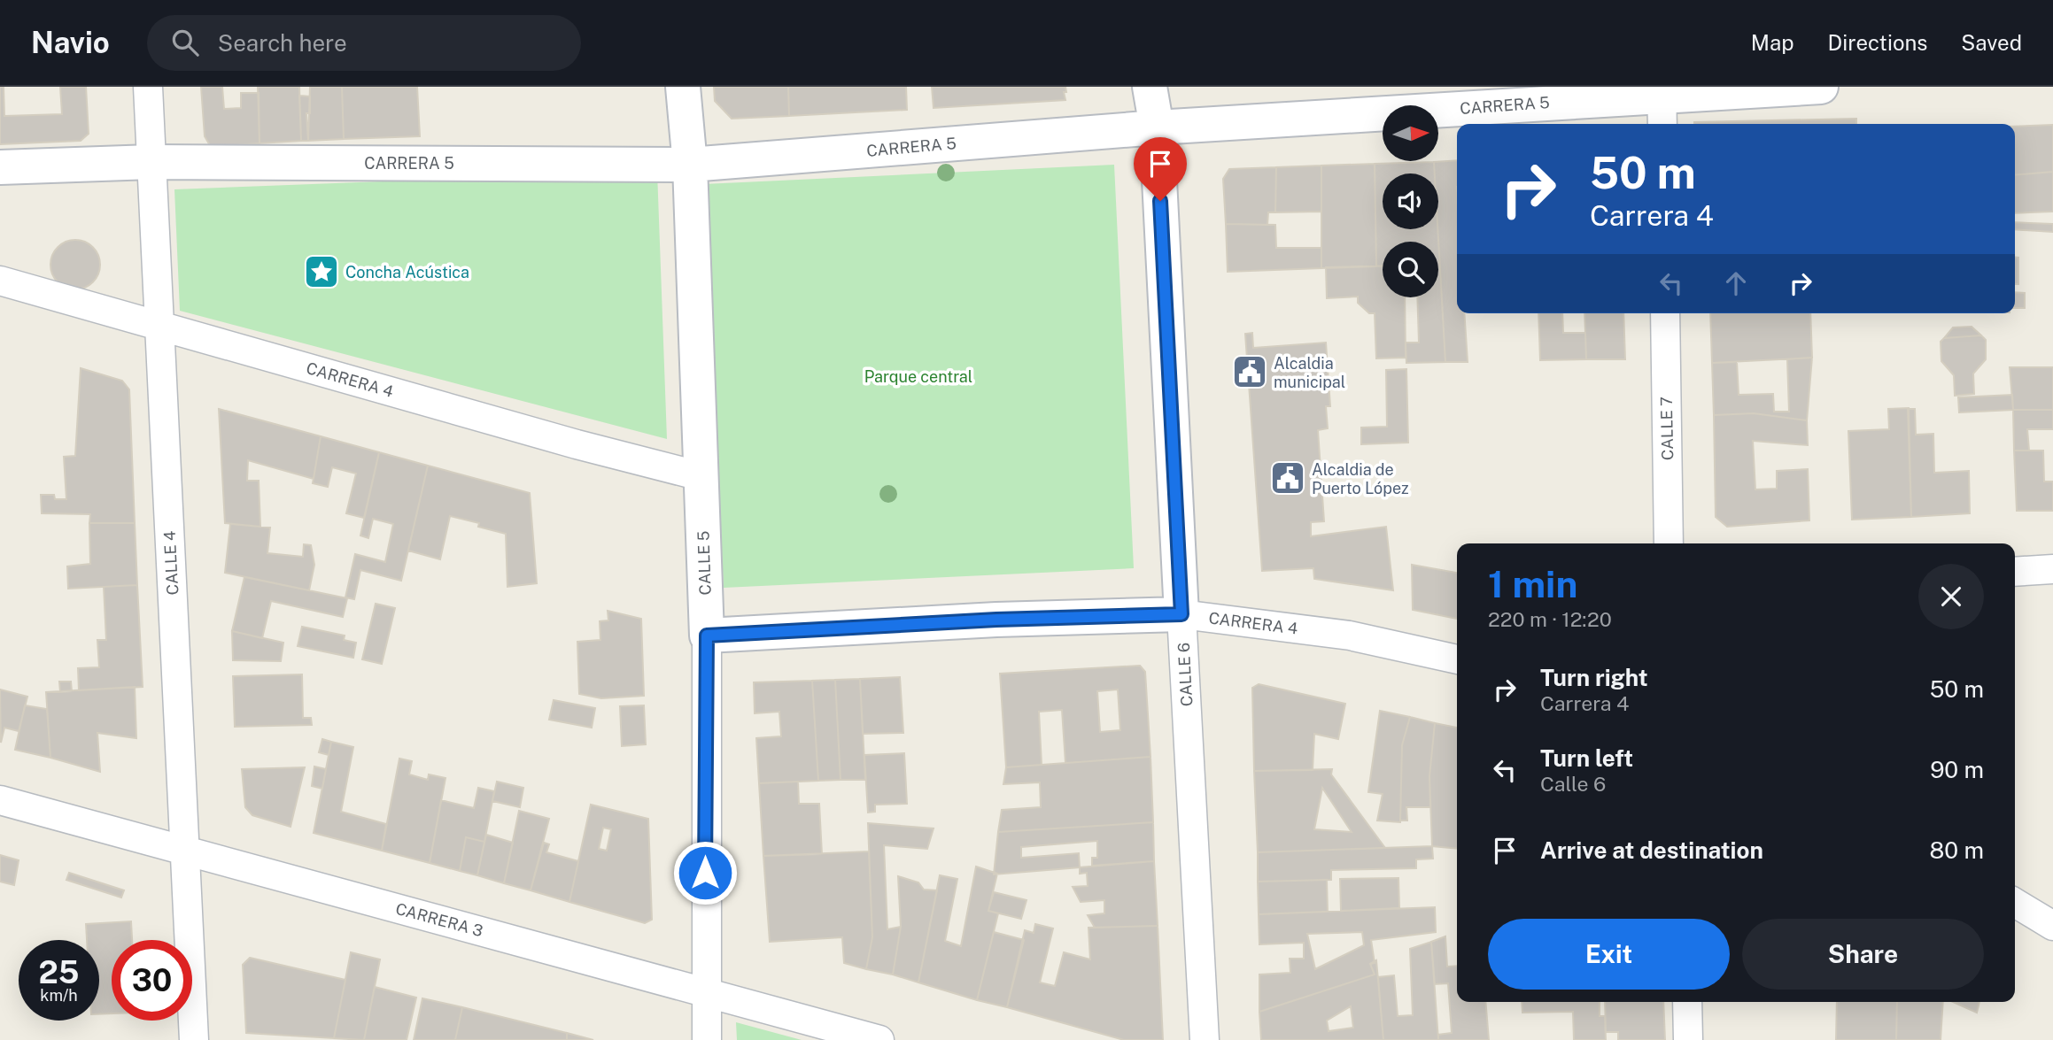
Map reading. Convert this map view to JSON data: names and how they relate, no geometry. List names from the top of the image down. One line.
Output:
{"streets":{"street":["CARRERA 5","CARRERA 4","CALLE 7","CALLE 4","CALLE 5","CALLE 6","CARRERA 3"]},"crossings":[["CARRERA 5","CALLE 4"],["CARRERA 5","CALLE 5"],["CARRERA 5","CALLE 6"],["CARRERA 4","CALLE 4"],["CARRERA 4","CALLE 5"],["CARRERA 4","CALLE 6"],["CALLE 4","CARRERA 3"],["CALLE 5","CARRERA 3"]],"parks":["Parque central"],"places":{"place":["Concha Acústica"],"public building":["Alcaldia municipal","Alcaldia de Puerto López"]},"north":"right","page":{"header":"Navio","search":"Search here","nav":["Map","Directions","Saved"],"turn":["50 m","Carrera 4"],"heading":["1 min","220 m · 12:20"],"list":[{"name":"Turn right","note":"Carrera 4","value":"50 m"},{"name":"Turn left","note":"Calle 6","value":"90 m"},{"name":"Arrive at destination","value":"80 m"}],"buttons":["Exit","Share"],"speed":"25 km/h","limit":"30"}}
